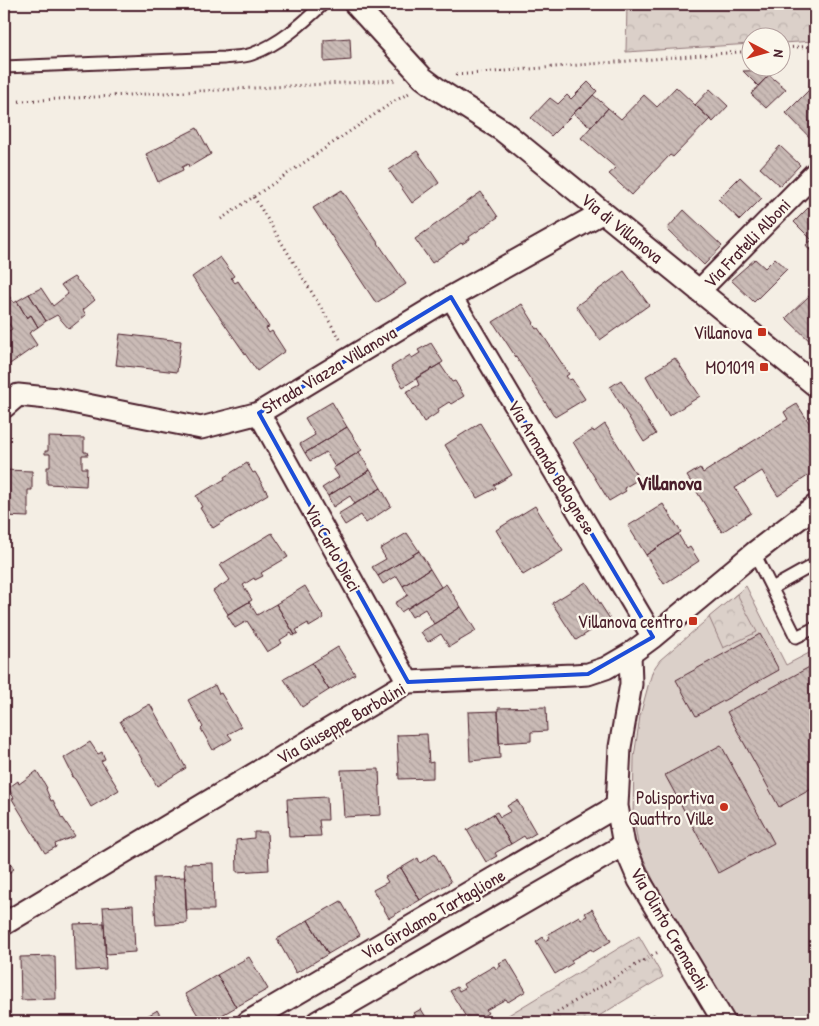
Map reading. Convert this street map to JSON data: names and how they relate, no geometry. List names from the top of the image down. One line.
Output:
{"streets":{"street":["Via di Villanova","Via Fratelli Alboni","Strada Viazza Villanova","Via Armando Bolognese","Via Carlo Dieci","Via Giuseppe Barbolini","Via Girolamo Tartaglione","Via Olinto Cremaschi"]},"crossings":[["Via di Villanova","Via Fratelli Alboni"],["Via di Villanova","Strada Viazza Villanova"],["Strada Viazza Villanova","Via Armando Bolognese"],["Strada Viazza Villanova","Via Carlo Dieci"],["Via Armando Bolognese","Via Giuseppe Barbolini"],["Via Carlo Dieci","Via Giuseppe Barbolini"],["Via Giuseppe Barbolini","Via Olinto Cremaschi"],["Via Girolamo Tartaglione","Via Olinto Cremaschi"]],"districts":["Villanova"],"places":{"transit":["Villanova","MO1019","Villanova centro"],"other":["Polisportiva Quattro Ville"]},"north":"right"}
